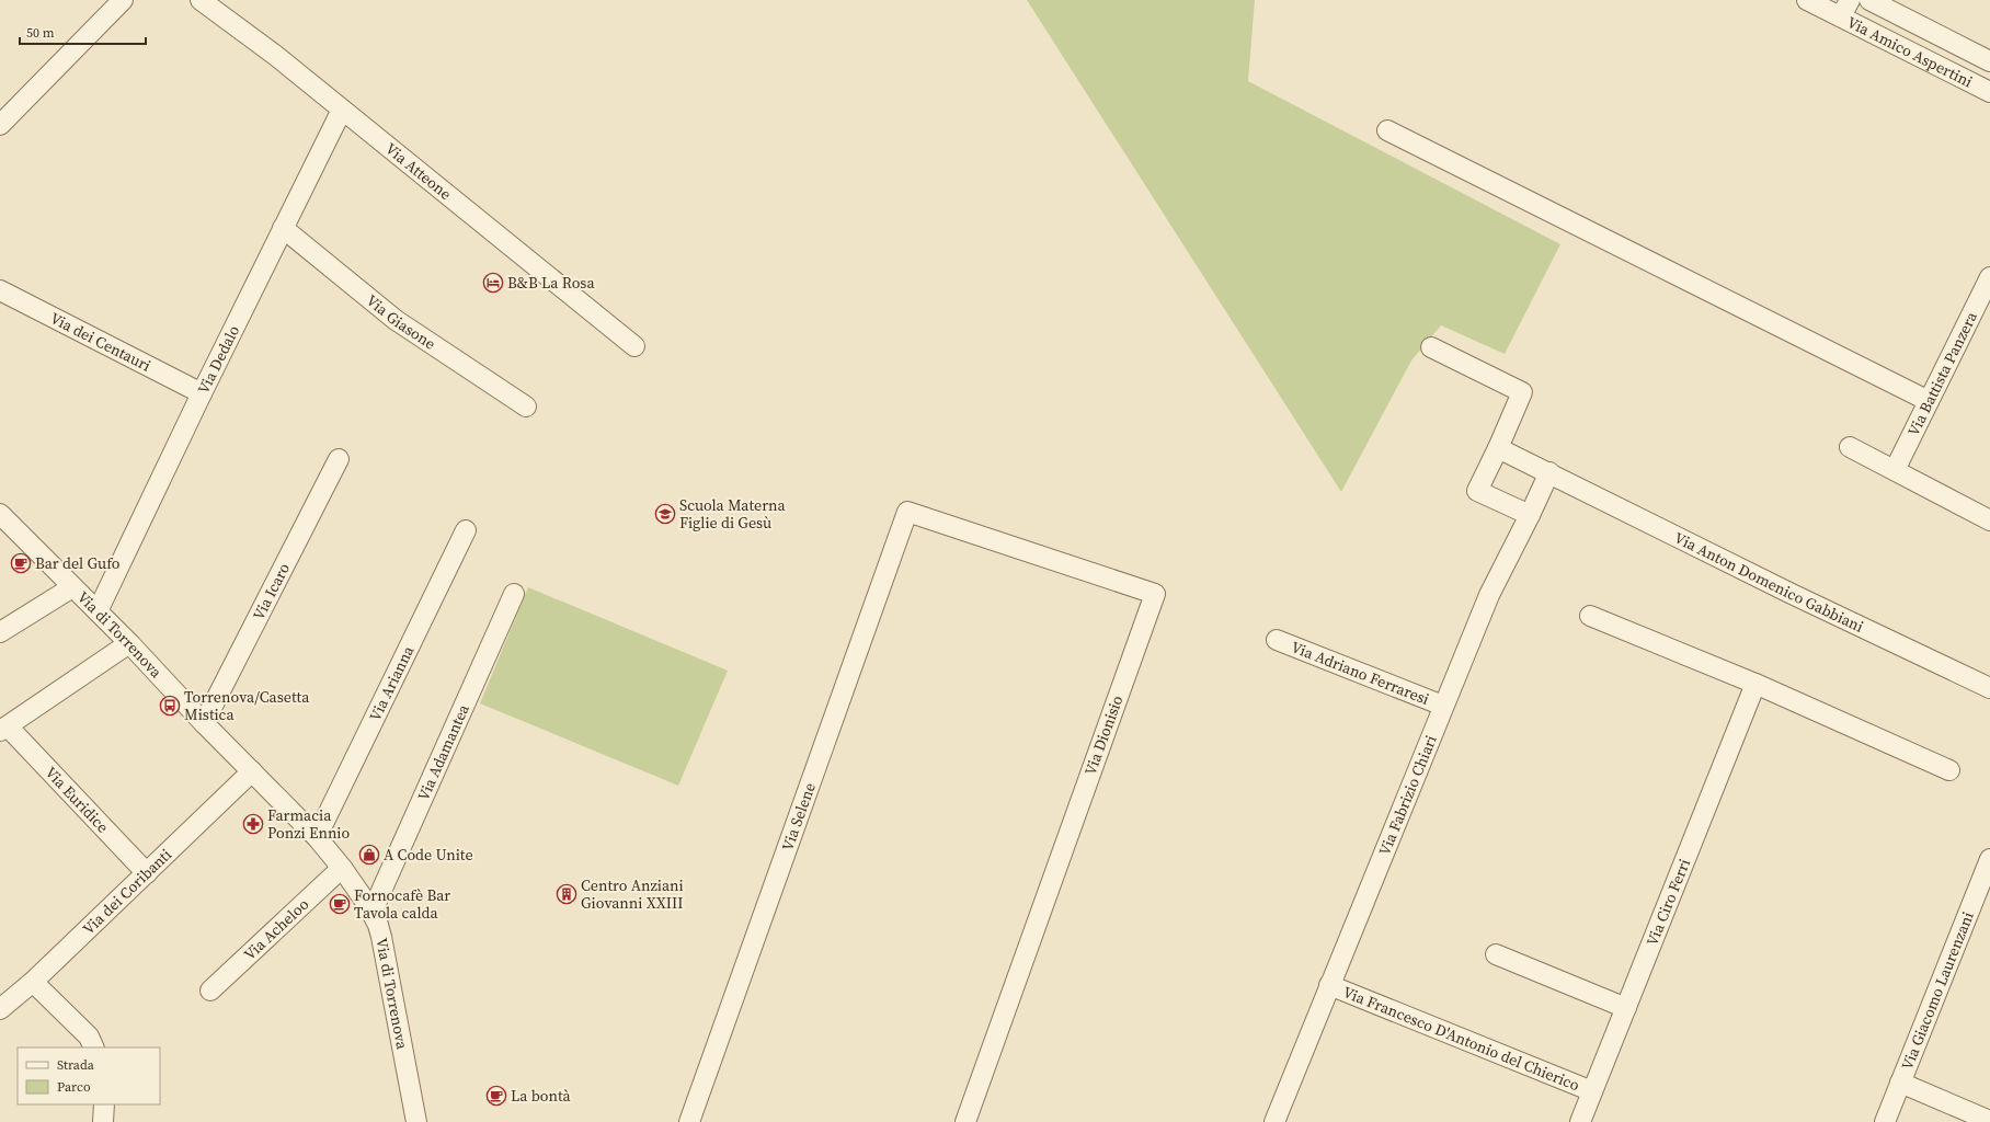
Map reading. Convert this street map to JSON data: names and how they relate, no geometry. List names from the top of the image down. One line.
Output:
{"streets":{"street":["Via Amico Aspertini","Via Atteone","Via Giasone","Via dei Centauri","Via Dedalo","Via Battista Panzera","Via Anton Domenico Gabbiani","Via Icaro","Via di Torrenova","Via Adriano Ferraresi","Via Arianna","Via Dionisio","Via Adamantea","Via Fabrizio Chiari","Via Euridice","Via Selene","Via dei Coribanti","Via Ciro Ferri","Via Acheloo","Via Giacomo Laurenzani","Via Francesco D'Antonio del Chierico"]},"crossings":[["Via Atteone","Via Dedalo"],["Via Giasone","Via Dedalo"],["Via dei Centauri","Via Dedalo"],["Via Dedalo","Via di Torrenova"],["Via Anton Domenico Gabbiani","Via Fabrizio Chiari"],["Via Icaro","Via di Torrenova"],["Via di Torrenova","Via Arianna"],["Via di Torrenova","Via Adamantea"],["Via di Torrenova","Via dei Coribanti"],["Via di Torrenova","Via Acheloo"],["Via Adriano Ferraresi","Via Fabrizio Chiari"],["Via Dionisio","Via Selene"],["Via Fabrizio Chiari","Via Francesco D'Antonio del Chierico"],["Via Euridice","Via dei Coribanti"],["Via Ciro Ferri","Via Francesco D'Antonio del Chierico"]],"places":{"hotel":["B&B La Rosa"],"school or university":["Scuola Materna Figlie di Gesù"],"cafe":["Bar del Gufo","Fornocafè Bar Tavola calda","La bontà"],"bus stop":["Torrenova/Casetta Mistica"],"pharmacy":["Farmacia Ponzi Ennio"],"shop":["A Code Unite"],"building":["Centro Anziani Giovanni XXIII"]},"legend":["Strada","Parco"],"scale_bar":"50 m"}
